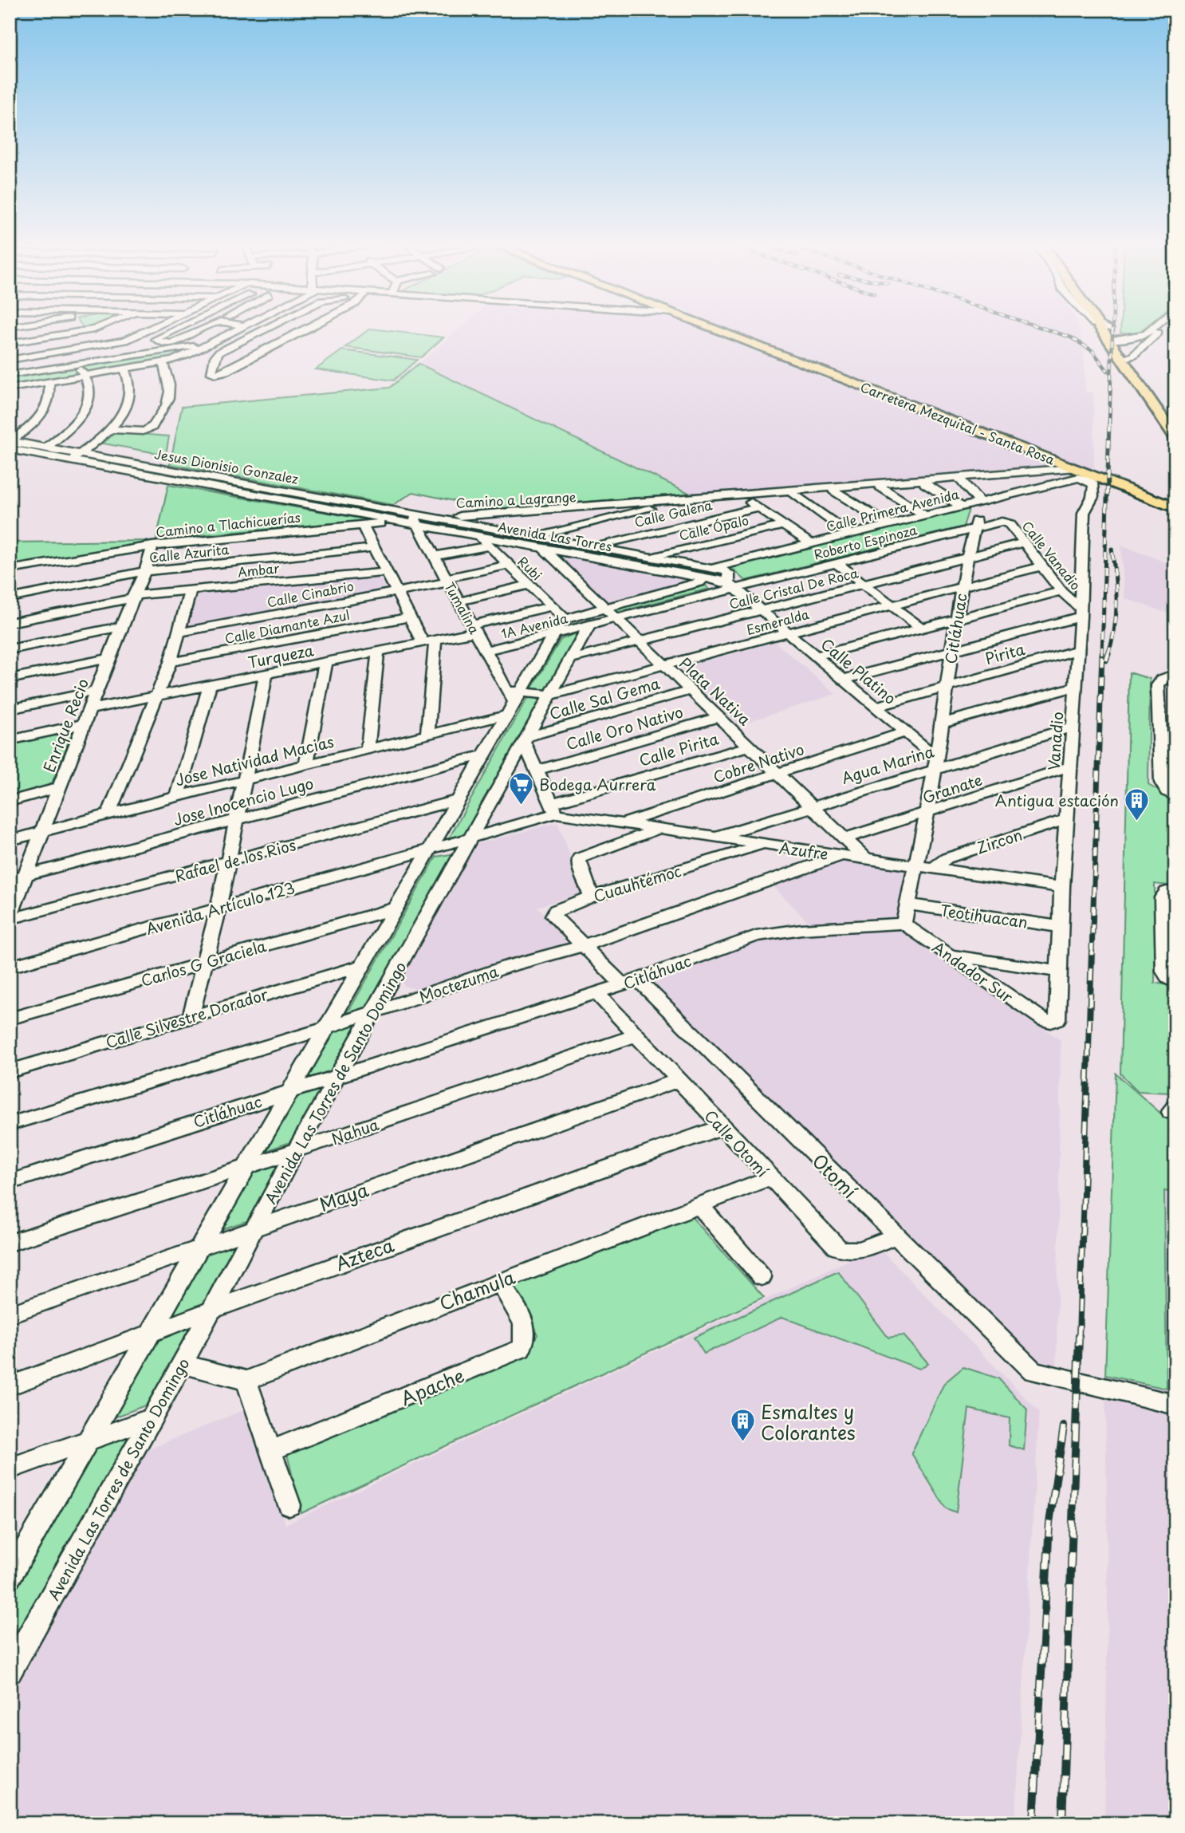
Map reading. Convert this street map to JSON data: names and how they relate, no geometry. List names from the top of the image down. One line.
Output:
{"streets":{"main road":["Carretera Mezquital - Santa Rosa"],"street":["Jesus Dionisio Gonzalez","Camino a Lagrange","Calle Primera Avenida","Calle Galena","Camino a Tlachicuerías","Calle Ópalo","Avenida Las Torres","Roberto Espinoza","Calle Azurita","Calle Vanadio","Rubi","Ambar","Calle Cristal De Roca","Calle Cinabrio","Tumalina","Esmeralda","1A Avenida","Calle Diamante Azul","Citláhuac","Pirita","Turqueza","Calle Platino","Plata Nativa","Calle Sal Gema","Enrique Recio","Calle Oro Nativo","Vanadio","Calle Pirita","Jose Natividad Macias","Cobre Nativo","Agua Marina","Granate","Jose Inocencio Lugo","Zircon","Azufre","Rafael de los Rios","Cuauhtémoc","Avenida Artículo 123","Teotihuacan","Carlos G Graciela","Andador Sur","Moctezuma","Calle Silvestre Dorador","Avenida Las Torres de Santo Domingo","Nahua","Calle Otomí","Otomí","Maya","Azteca","Chamula","Apache"]},"crossings":[["Carretera Mezquital - Santa Rosa","Camino a Lagrange"],["Carretera Mezquital - Santa Rosa","Calle Primera Avenida"],["Carretera Mezquital - Santa Rosa","Vanadio"],["Jesus Dionisio Gonzalez","Camino a Tlachicuerías"],["Jesus Dionisio Gonzalez","Avenida Las Torres"],["Jesus Dionisio Gonzalez","Tumalina"],["Camino a Lagrange","Calle Primera Avenida"],["Camino a Lagrange","Avenida Las Torres"],["Camino a Lagrange","Vanadio"],["Calle Primera Avenida","Avenida Las Torres"],["Calle Primera Avenida","Citláhuac"],["Calle Primera Avenida","Vanadio"],["Calle Galena","Avenida Las Torres"],["Camino a Tlachicuerías","Avenida Las Torres"],["Camino a Tlachicuerías","Enrique Recio"],["Calle Ópalo","Avenida Las Torres"],["Avenida Las Torres","Roberto Espinoza"],["Avenida Las Torres","Rubi"],["Avenida Las Torres","Tumalina"],["Avenida Las Torres","Calle Platino"],["Avenida Las Torres","Plata Nativa"],["Roberto Espinoza","Calle Vanadio"],["Roberto Espinoza","Citláhuac"],["Roberto Espinoza","Calle Platino"],["Calle Azurita","Enrique Recio"],["Calle Vanadio","Calle Cristal De Roca"],["Calle Vanadio","Esmeralda"],["Calle Vanadio","Vanadio"],["Rubi","Calle Cinabrio"],["Rubi","Turqueza"],["Rubi","Avenida Las Torres de Santo Domingo"],["Ambar","Enrique Recio"],["Calle Cristal De Roca","Citláhuac"],["Calle Cristal De Roca","Calle Platino"],["Calle Cristal De Roca","Plata Nativa"],["Calle Cristal De Roca","Avenida Las Torres de Santo Domingo"],["Calle Cinabrio","Tumalina"],["Tumalina","Esmeralda"],["Tumalina","1A Avenida"],["Tumalina","Turqueza"],["Tumalina","Jose Natividad Macias"],["Tumalina","Avenida Las Torres de Santo Domingo"],["Esmeralda","Citláhuac"],["Esmeralda","Calle Platino"],["Esmeralda","Plata Nativa"],["Esmeralda","Jose Natividad Macias"],["Esmeralda","Avenida Las Torres de Santo Domingo"],["1A Avenida","Avenida Las Torres de Santo Domingo"],["Citláhuac","Pirita"],["Citláhuac","Calle Platino"],["Citláhuac","Agua Marina"],["Citláhuac","Granate"],["Citláhuac","Azufre"],["Citláhuac","Teotihuacan"],["Citláhuac","Andador Sur"],["Citláhuac","Avenida Las Torres de Santo Domingo"],["Citláhuac","Calle Otomí"],["Citláhuac","Otomí"],["Pirita","Calle Platino"],["Pirita","Vanadio"],["Turqueza","Enrique Recio"],["Calle Platino","Cobre Nativo"],["Calle Platino","Agua Marina"],["Plata Nativa","Calle Sal Gema"],["Plata Nativa","Calle Oro Nativo"],["Plata Nativa","Calle Pirita"],["Plata Nativa","Cobre Nativo"],["Plata Nativa","Agua Marina"],["Plata Nativa","Granate"],["Plata Nativa","Azufre"],["Calle Sal Gema","Avenida Las Torres de Santo Domingo"],["Enrique Recio","Jose Natividad Macias"],["Enrique Recio","Jose Inocencio Lugo"],["Enrique Recio","Rafael de los Rios"],["Vanadio","Agua Marina"],["Vanadio","Granate"],["Vanadio","Zircon"],["Vanadio","Azufre"],["Vanadio","Teotihuacan"],["Vanadio","Andador Sur"],["Calle Pirita","Azufre"],["Calle Pirita","Avenida Artículo 123"],["Calle Pirita","Avenida Las Torres de Santo Domingo"],["Jose Natividad Macias","Avenida Las Torres de Santo Domingo"],["Cobre Nativo","Azufre"],["Agua Marina","Azufre"],["Jose Inocencio Lugo","Avenida Las Torres de Santo Domingo"],["Zircon","Azufre"],["Azufre","Cuauhtémoc"],["Azufre","Moctezuma"],["Rafael de los Rios","Avenida Las Torres de Santo Domingo"],["Cuauhtémoc","Moctezuma"],["Cuauhtémoc","Otomí"],["Avenida Artículo 123","Avenida Las Torres de Santo Domingo"],["Carlos G Graciela","Avenida Las Torres de Santo Domingo"],["Moctezuma","Avenida Las Torres de Santo Domingo"],["Moctezuma","Otomí"],["Calle Silvestre Dorador","Avenida Las Torres de Santo Domingo"],["Avenida Las Torres de Santo Domingo","Nahua"],["Avenida Las Torres de Santo Domingo","Maya"],["Avenida Las Torres de Santo Domingo","Azteca"],["Nahua","Calle Otomí"],["Calle Otomí","Otomí"],["Calle Otomí","Maya"],["Calle Otomí","Azteca"],["Calle Otomí","Chamula"],["Chamula","Apache"]],"places":{"supermarket":["Bodega Aurrera"],"building":["Antigua estación","Esmaltes y Colorantes"]}}
